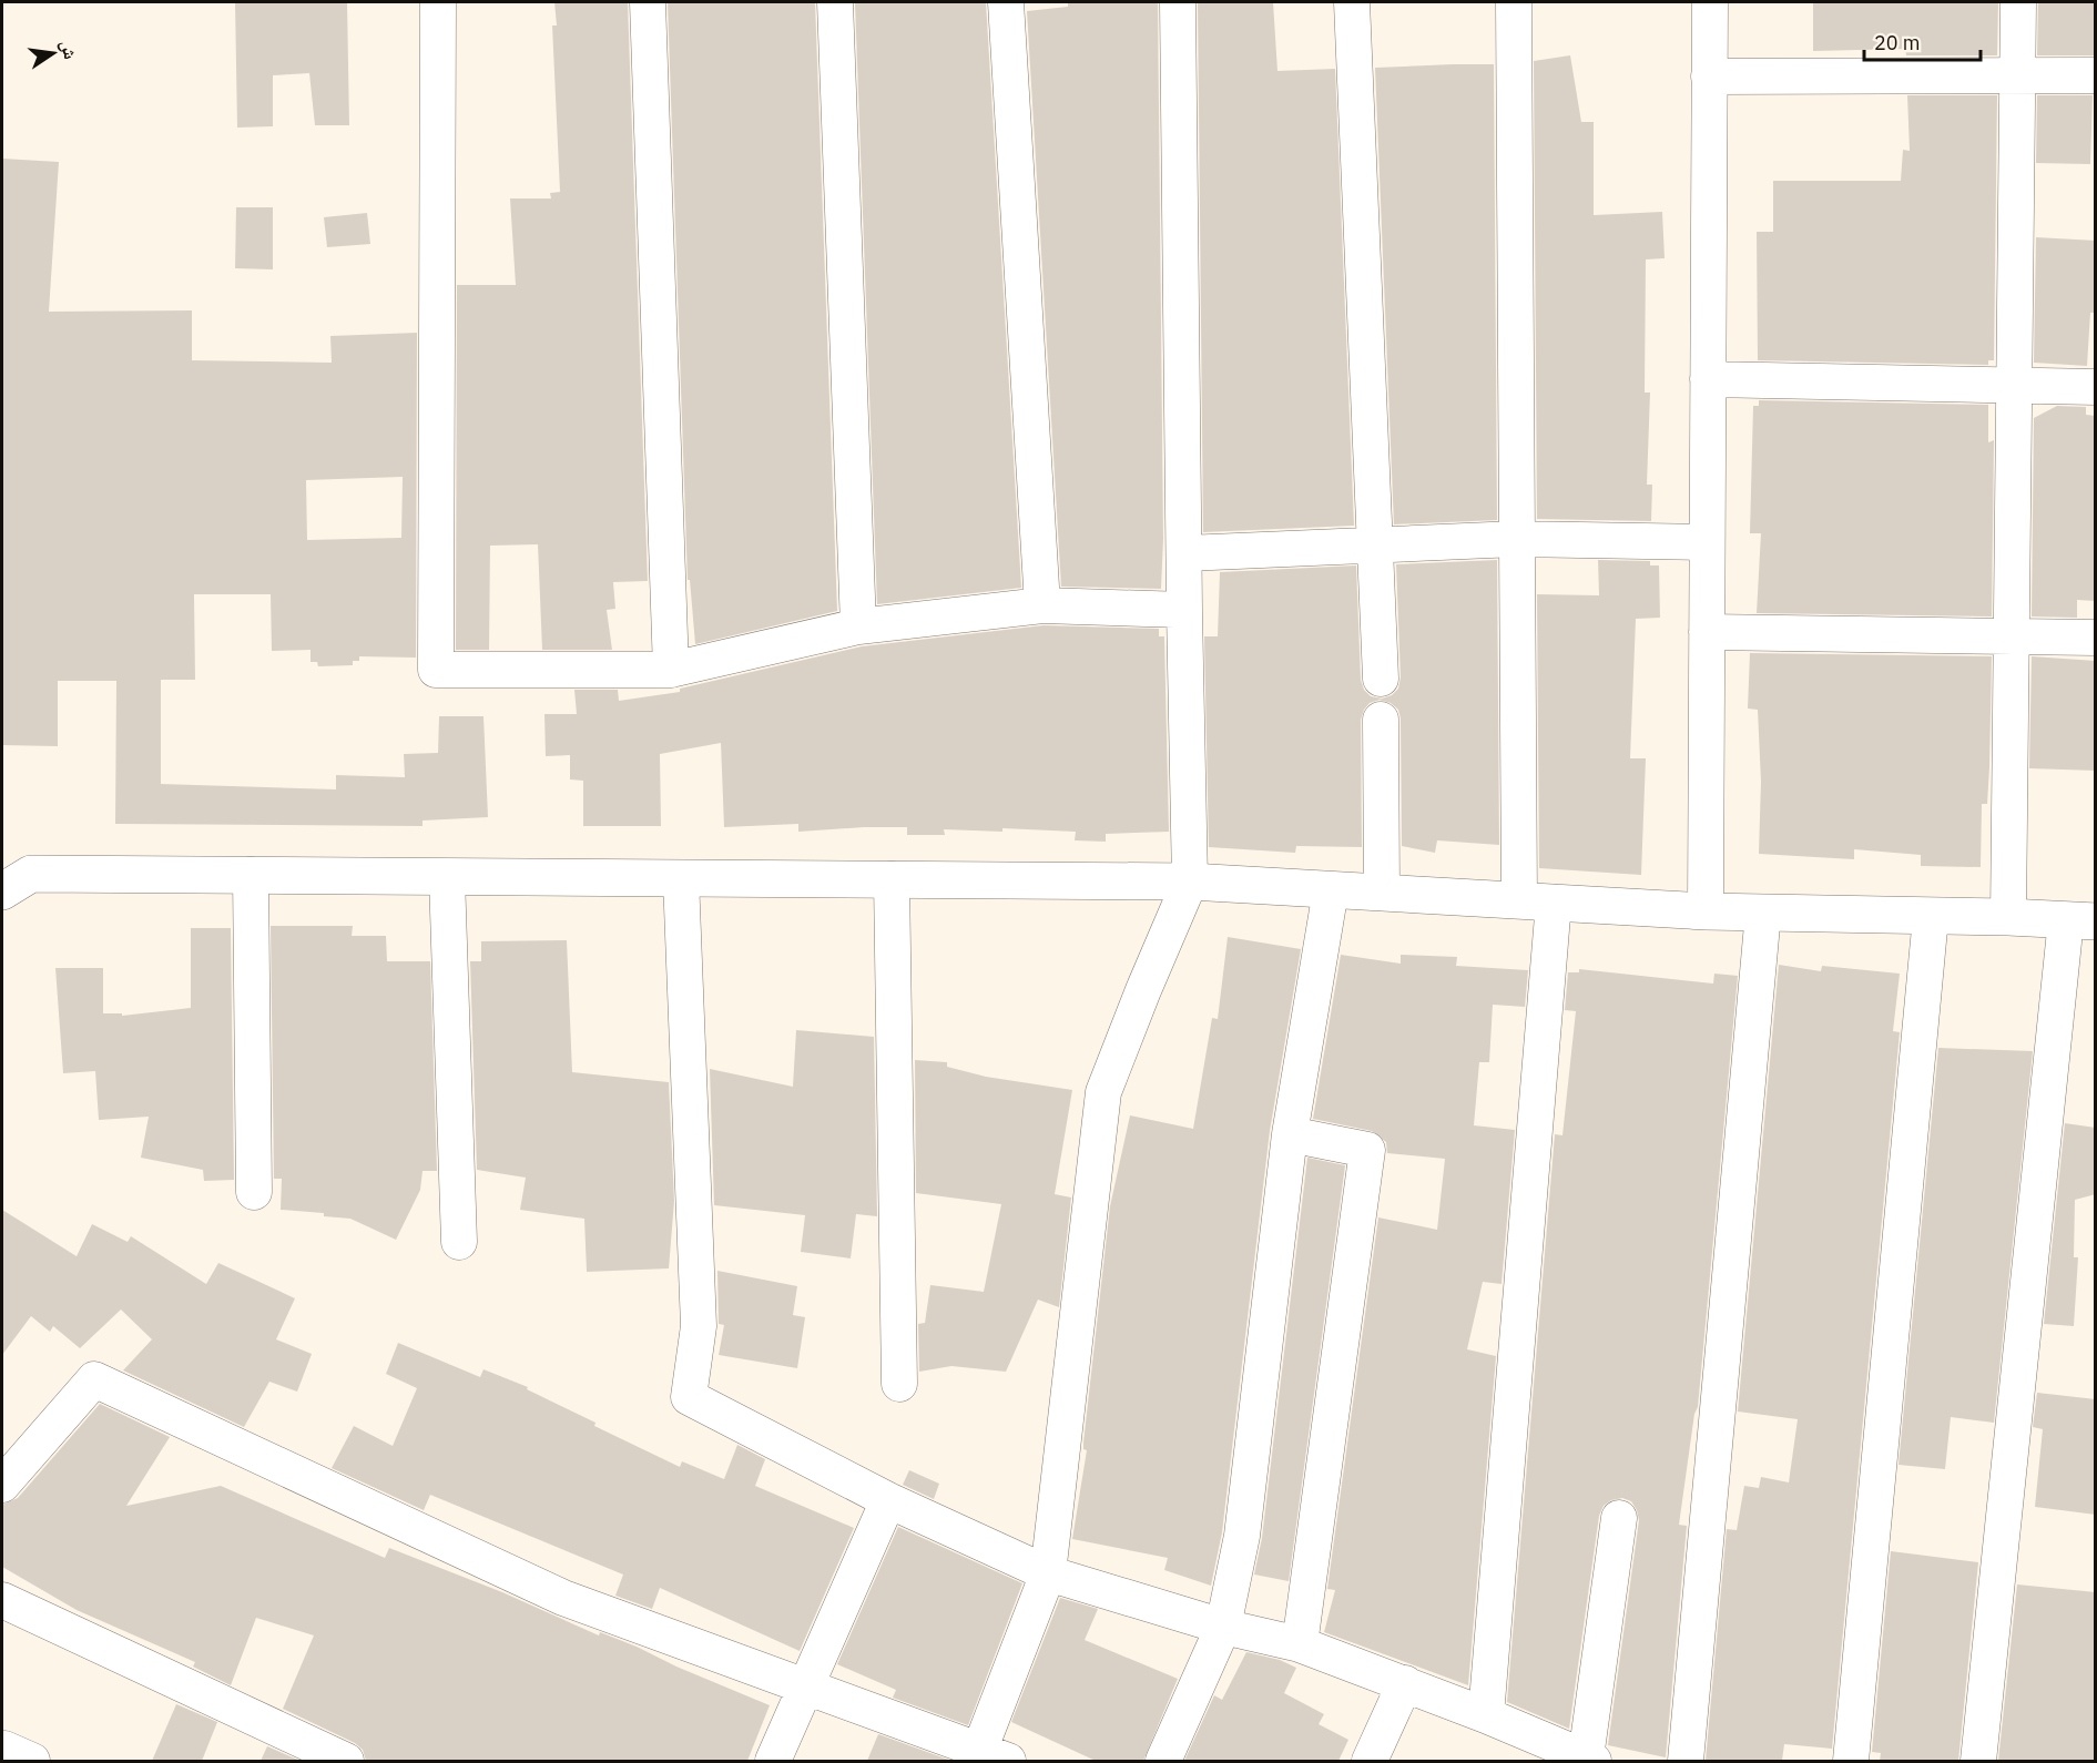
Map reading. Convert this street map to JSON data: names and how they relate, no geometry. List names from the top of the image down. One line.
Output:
{"scale_bar":"20 m","north":"right"}
